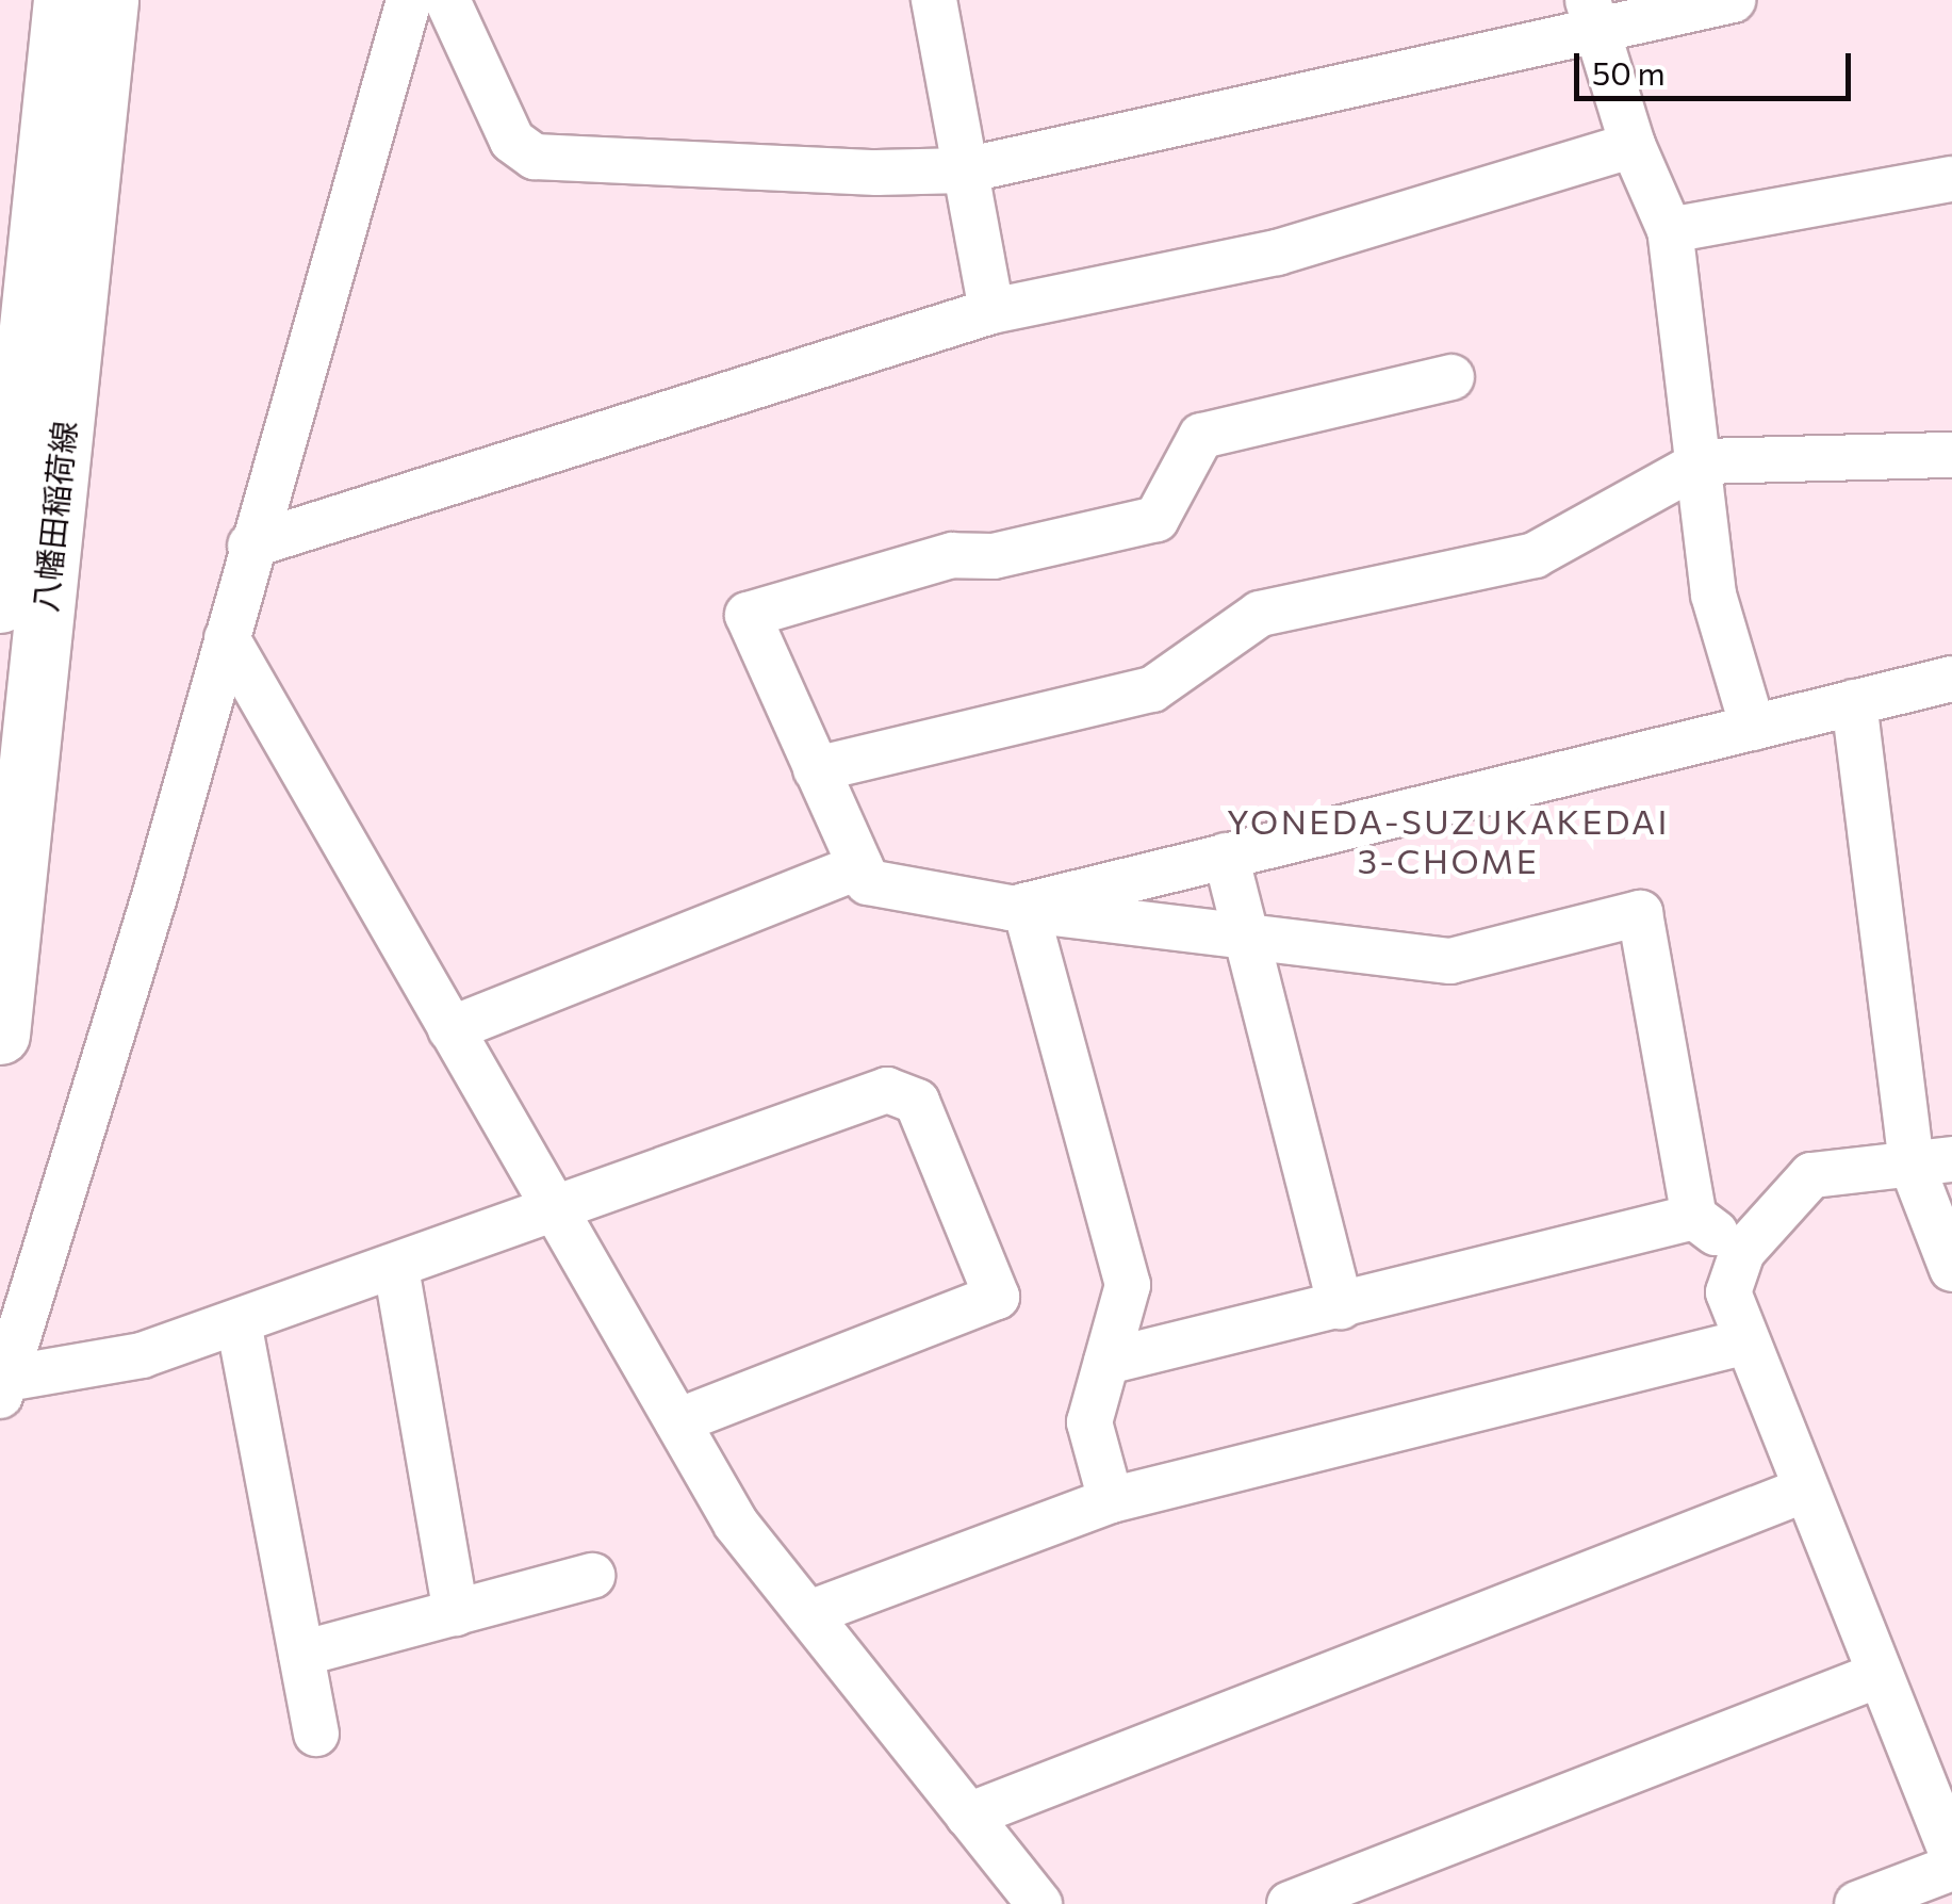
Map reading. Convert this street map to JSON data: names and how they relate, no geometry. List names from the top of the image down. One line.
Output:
{"streets":{"main road":["八幡田稲荷線"]},"districts":["YONEDA-SUZUKAKEDAI 3-CHOME"],"scale_bar":"50 m"}
